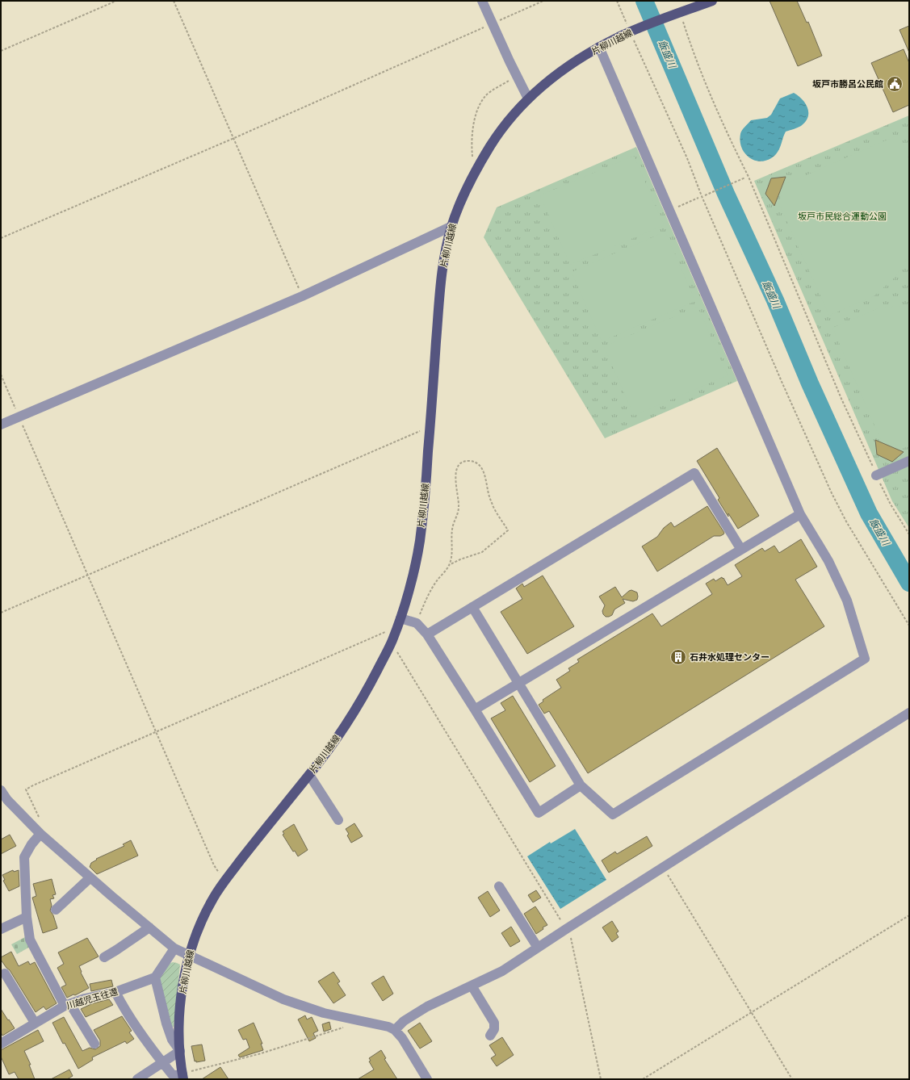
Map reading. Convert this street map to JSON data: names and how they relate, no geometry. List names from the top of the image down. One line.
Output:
{"streets":{"main road":["片柳川越線"],"street":["川越児玉往還"]},"water":["飯盛川"],"parks":["坂戸市民総合運動公園"],"places":{"public building":["坂戸市勝呂公民館"],"building":["石井水処理センター"]}}
